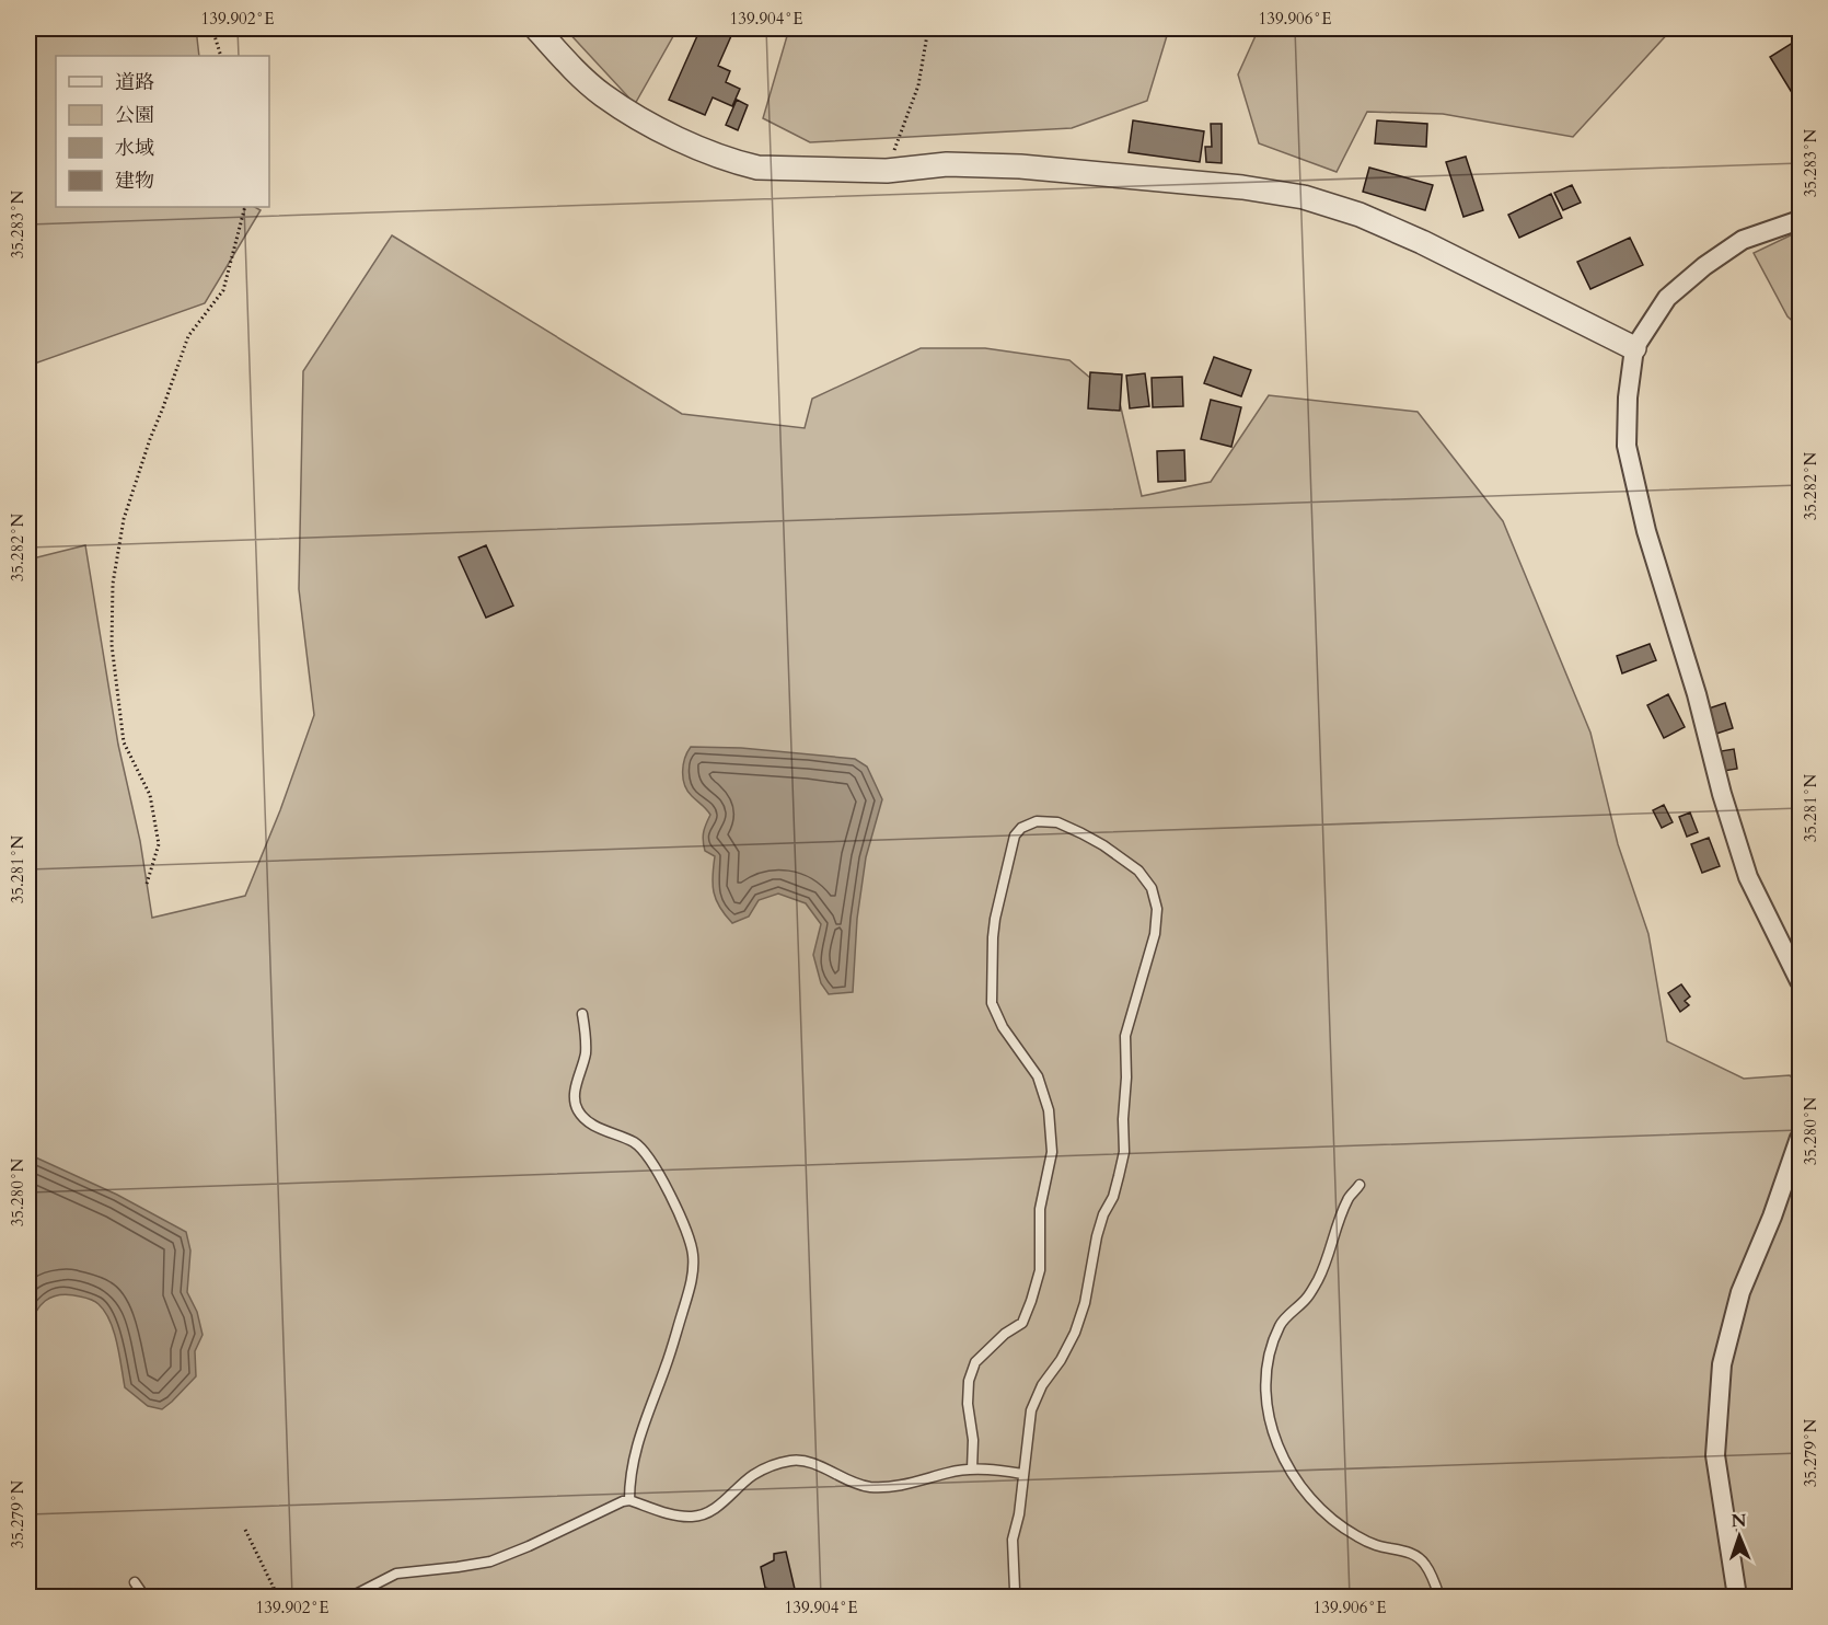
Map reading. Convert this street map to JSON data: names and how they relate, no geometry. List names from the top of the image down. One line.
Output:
{"legend":["道路","公園","水域","建物"],"north":"top","coordinates":["139.902°E","139.904°E","139.906°E","35.283°N","35.282°N","35.281°N","35.280°N","35.279°N"]}
